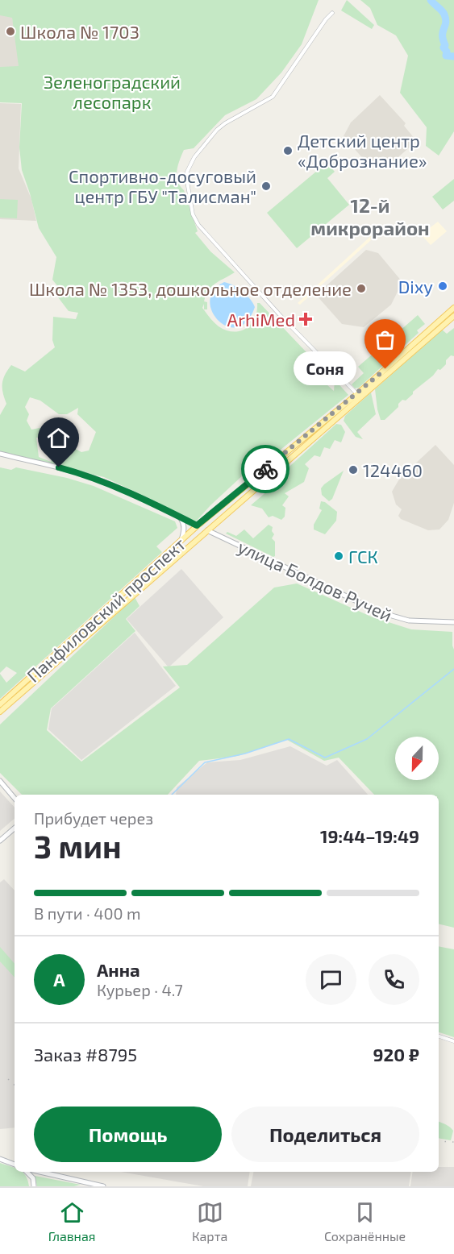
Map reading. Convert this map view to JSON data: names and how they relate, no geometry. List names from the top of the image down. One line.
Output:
{"streets":{"main road":["Панфиловский проспект"],"street":["улица Болдов Ручей"]},"crossings":[["улица Болдов Ручей","Панфиловский проспект"]],"districts":["12-й микрорайон"],"parks":["Зеленоградский лесопарк"],"places":{"other":["Школа № 1703","Детский центр «Добрознание»","Спортивно-досуговый центр ГБУ \"Талисман\"","Dixy","Школа № 1353, дошкольное отделение","Соня","124460","ГСК"],"health":["ArhiMed"]},"north":"bottom","page":{"bubble":"Соня","heading":["3 мин","Прибудет через","19:44–19:49"],"panel":["Анна","Курьер · 4.7","Заказ #8795","920 ₽"],"bar":"В пути · 400 m","round":"А","buttons":["Помощь","Поделиться"],"tabs":["Главная","Карта","Сохранённые"]}}
